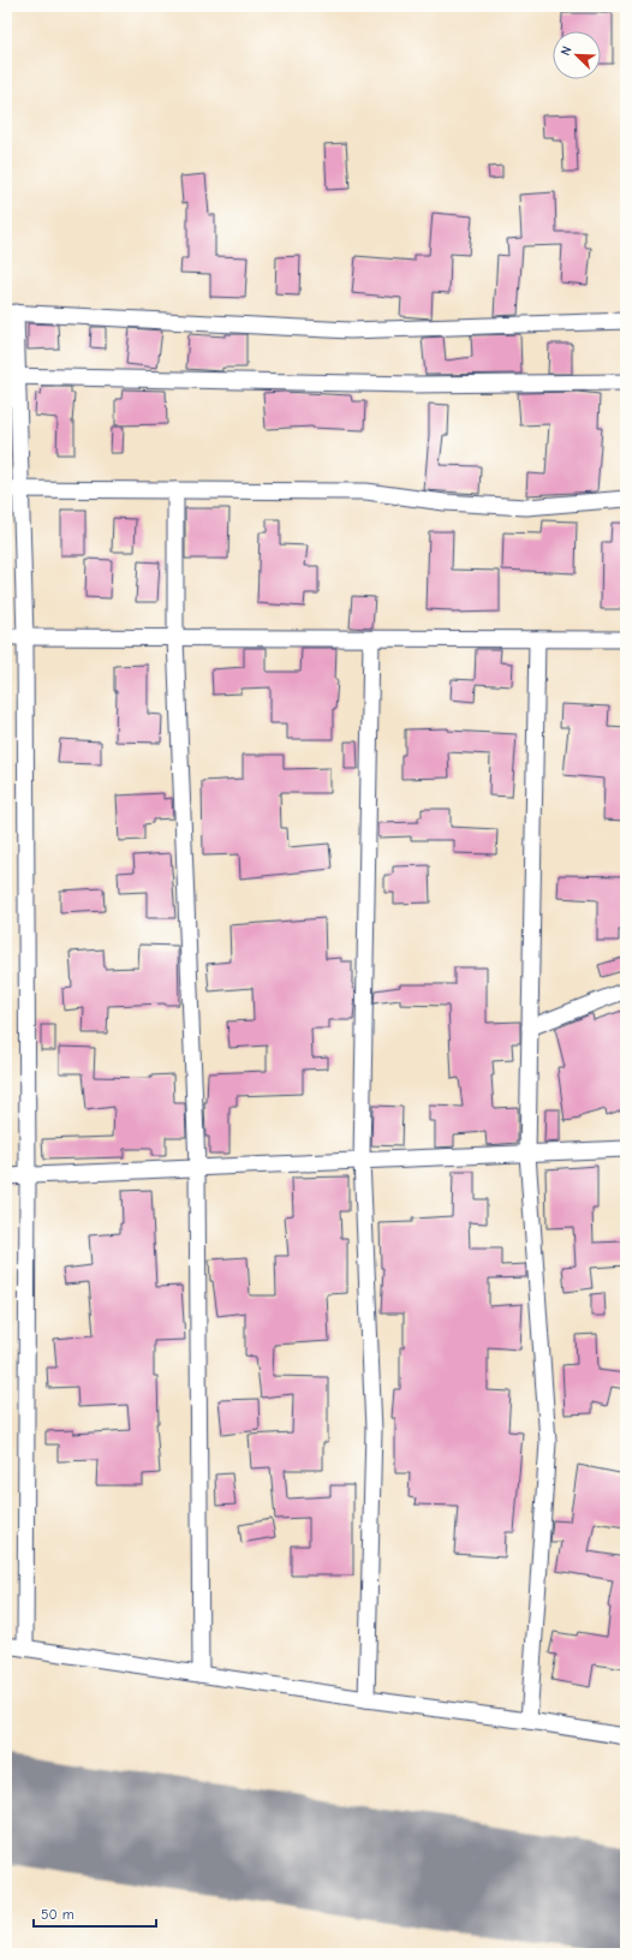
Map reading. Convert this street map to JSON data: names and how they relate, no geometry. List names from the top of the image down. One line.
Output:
{"scale_bar":"50 m","north":"top left"}
